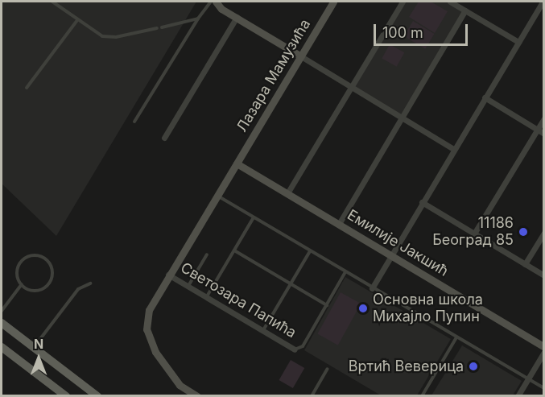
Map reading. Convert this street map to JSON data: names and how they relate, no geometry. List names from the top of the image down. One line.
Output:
{"streets":{"street":["Лазара Мамузића","Емилије Јакшић","Светозара Папића"]},"crossings":[["Лазара Мамузића","Емилије Јакшић"],["Лазара Мамузића","Светозара Папића"],["Емилије Јакшић","Светозара Папића"]],"places":["11186 Београд 85","Основна школа Михајло Пупин","Вртић Веверица"],"scale_bar":"100 m","north":"top"}
